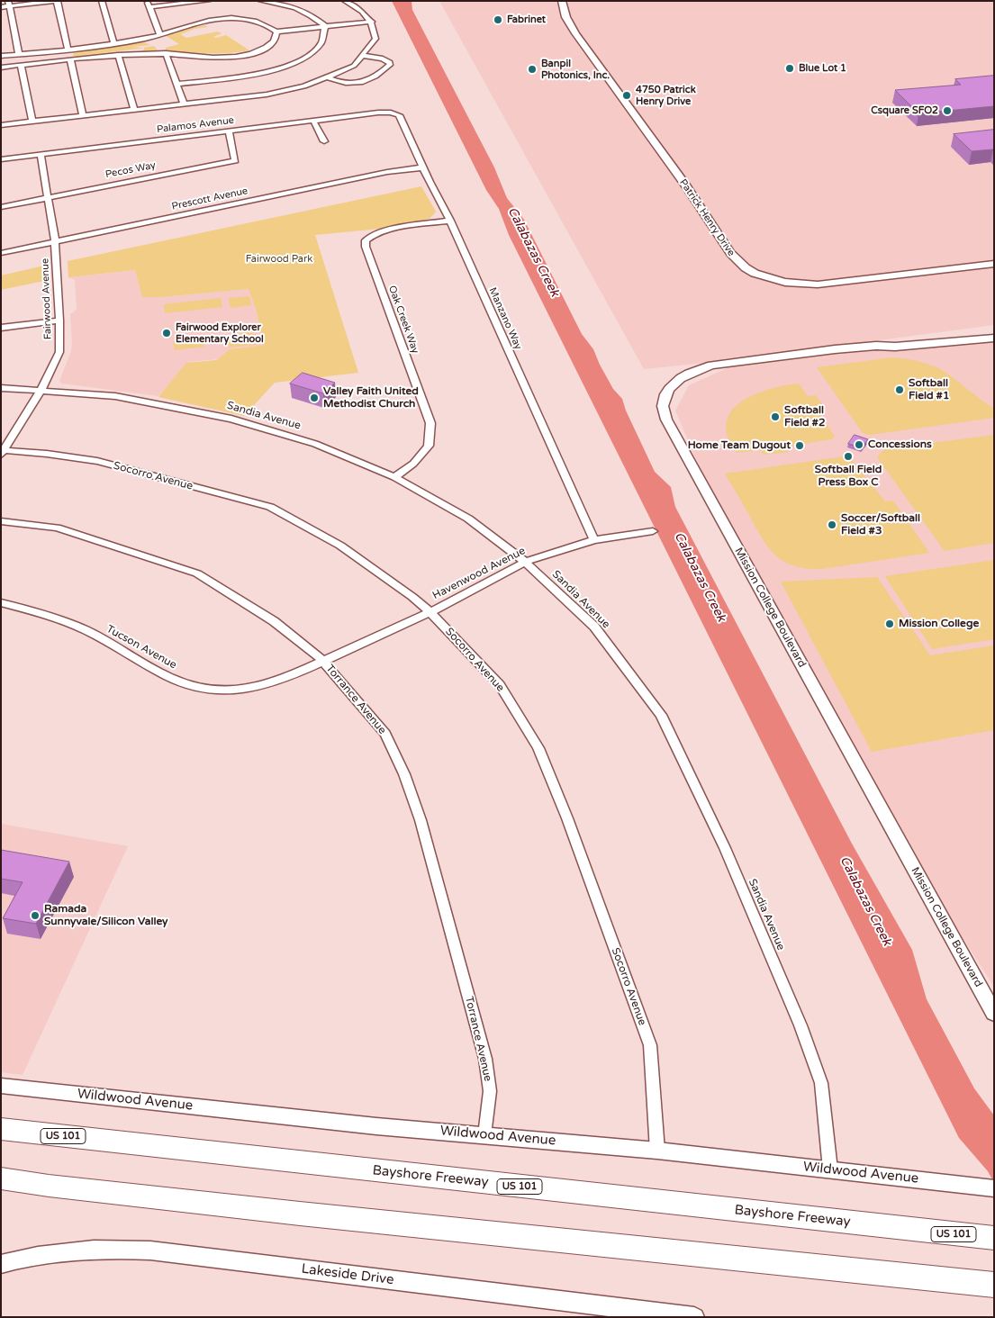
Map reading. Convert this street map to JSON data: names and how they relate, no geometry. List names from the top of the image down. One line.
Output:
{"streets":{"highway":["US 101","Bayshore Freeway"],"street":["Palamos Avenue","Pecos Way","Prescott Avenue","Patrick Henry Drive","Fairwood Avenue","Manzano Way","Oak Creek Way","Sandia Avenue","Socorro Avenue","Havenwood Avenue","Mission College Boulevard","Tucson Avenue","Torrance Avenue","Wildwood Avenue","Lakeside Drive"]},"crossings":[["Palamos Avenue","Pecos Way"],["Palamos Avenue","Fairwood Avenue"],["Palamos Avenue","Manzano Way"],["Pecos Way","Fairwood Avenue"],["Prescott Avenue","Fairwood Avenue"],["Prescott Avenue","Manzano Way"],["Fairwood Avenue","Sandia Avenue"],["Fairwood Avenue","Socorro Avenue"],["Manzano Way","Oak Creek Way"],["Manzano Way","Havenwood Avenue"],["Oak Creek Way","Sandia Avenue"],["Sandia Avenue","Havenwood Avenue"],["Sandia Avenue","Wildwood Avenue"],["Socorro Avenue","Havenwood Avenue"],["Socorro Avenue","Wildwood Avenue"],["Havenwood Avenue","Tucson Avenue"],["Havenwood Avenue","Torrance Avenue"],["Tucson Avenue","Torrance Avenue"],["Torrance Avenue","Wildwood Avenue"]],"water":["Calabazas Creek"],"parks":["Fairwood Park"],"places":["Fabrinet","Blue Lot 1","Banpil Photonics, Inc.","4750 Patrick Henry Drive","Csquare SFO2","Fairwood Explorer Elementary School","Softball Field #1","Valley Faith United Methodist Church","Softball Field #2","Concessions","Home Team Dugout","Softball Field Press Box C","Soccer/Softball Field #3","Mission College","Ramada Sunnyvale/Silicon Valley"]}
